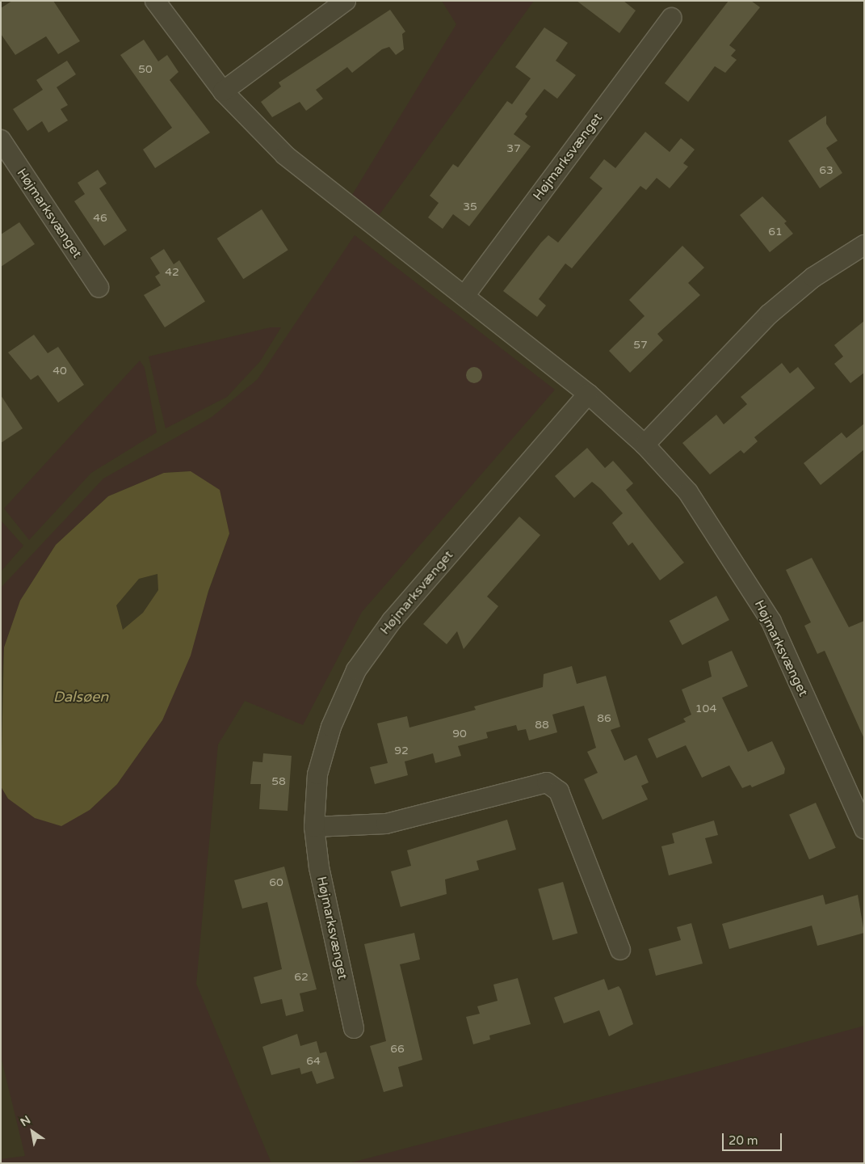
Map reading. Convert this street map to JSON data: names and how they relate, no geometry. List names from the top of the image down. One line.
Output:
{"streets":{"street":["Højmarksvænget"]},"water":["Dalsøen"],"house_numbers":["50","37","63","35","46","61","42","57","40","104","86","88","90","92","58","60","62","66","64"],"scale_bar":"20 m","north":"top left"}
